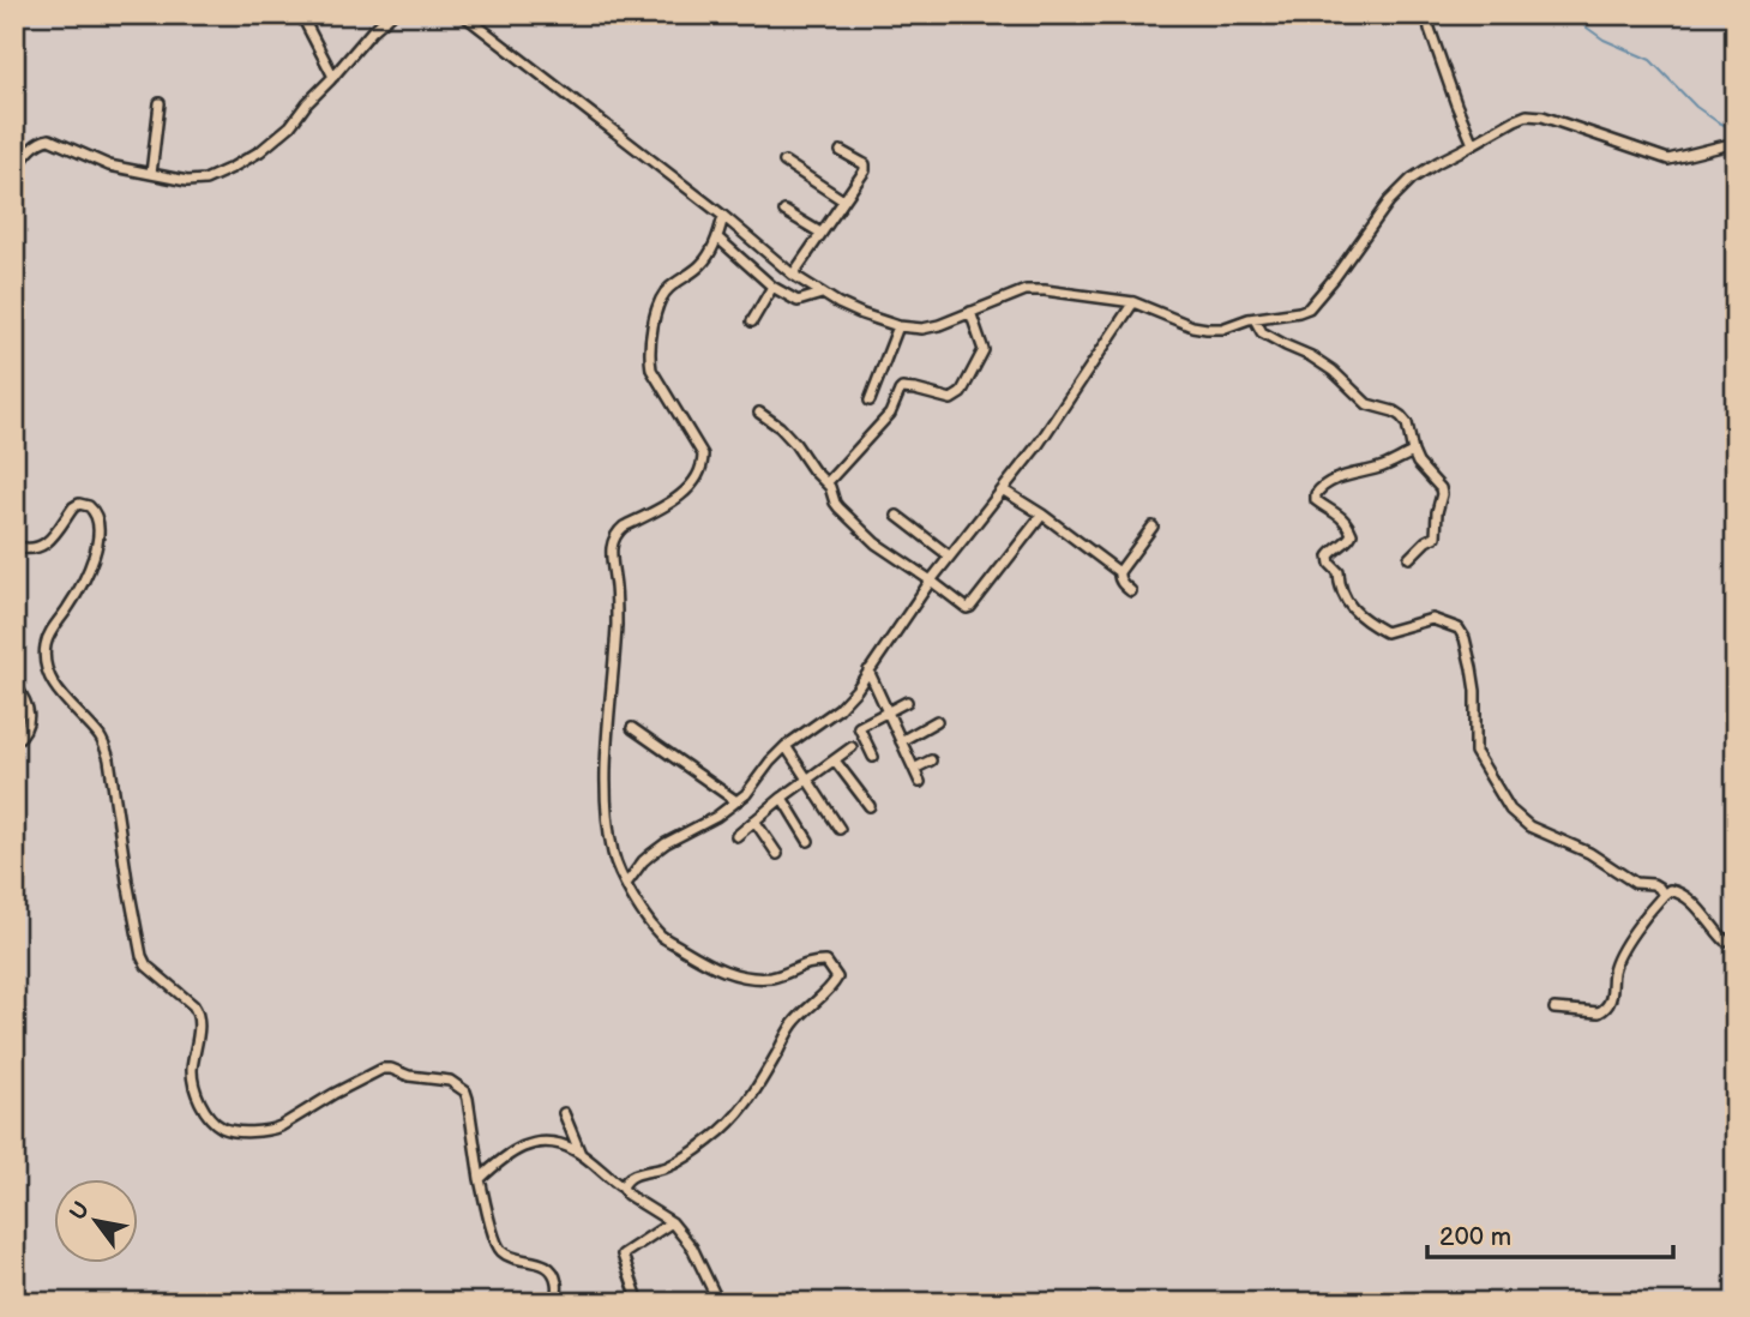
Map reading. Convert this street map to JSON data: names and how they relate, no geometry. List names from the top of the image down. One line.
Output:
{"scale_bar":"200 m","north":"top left"}
